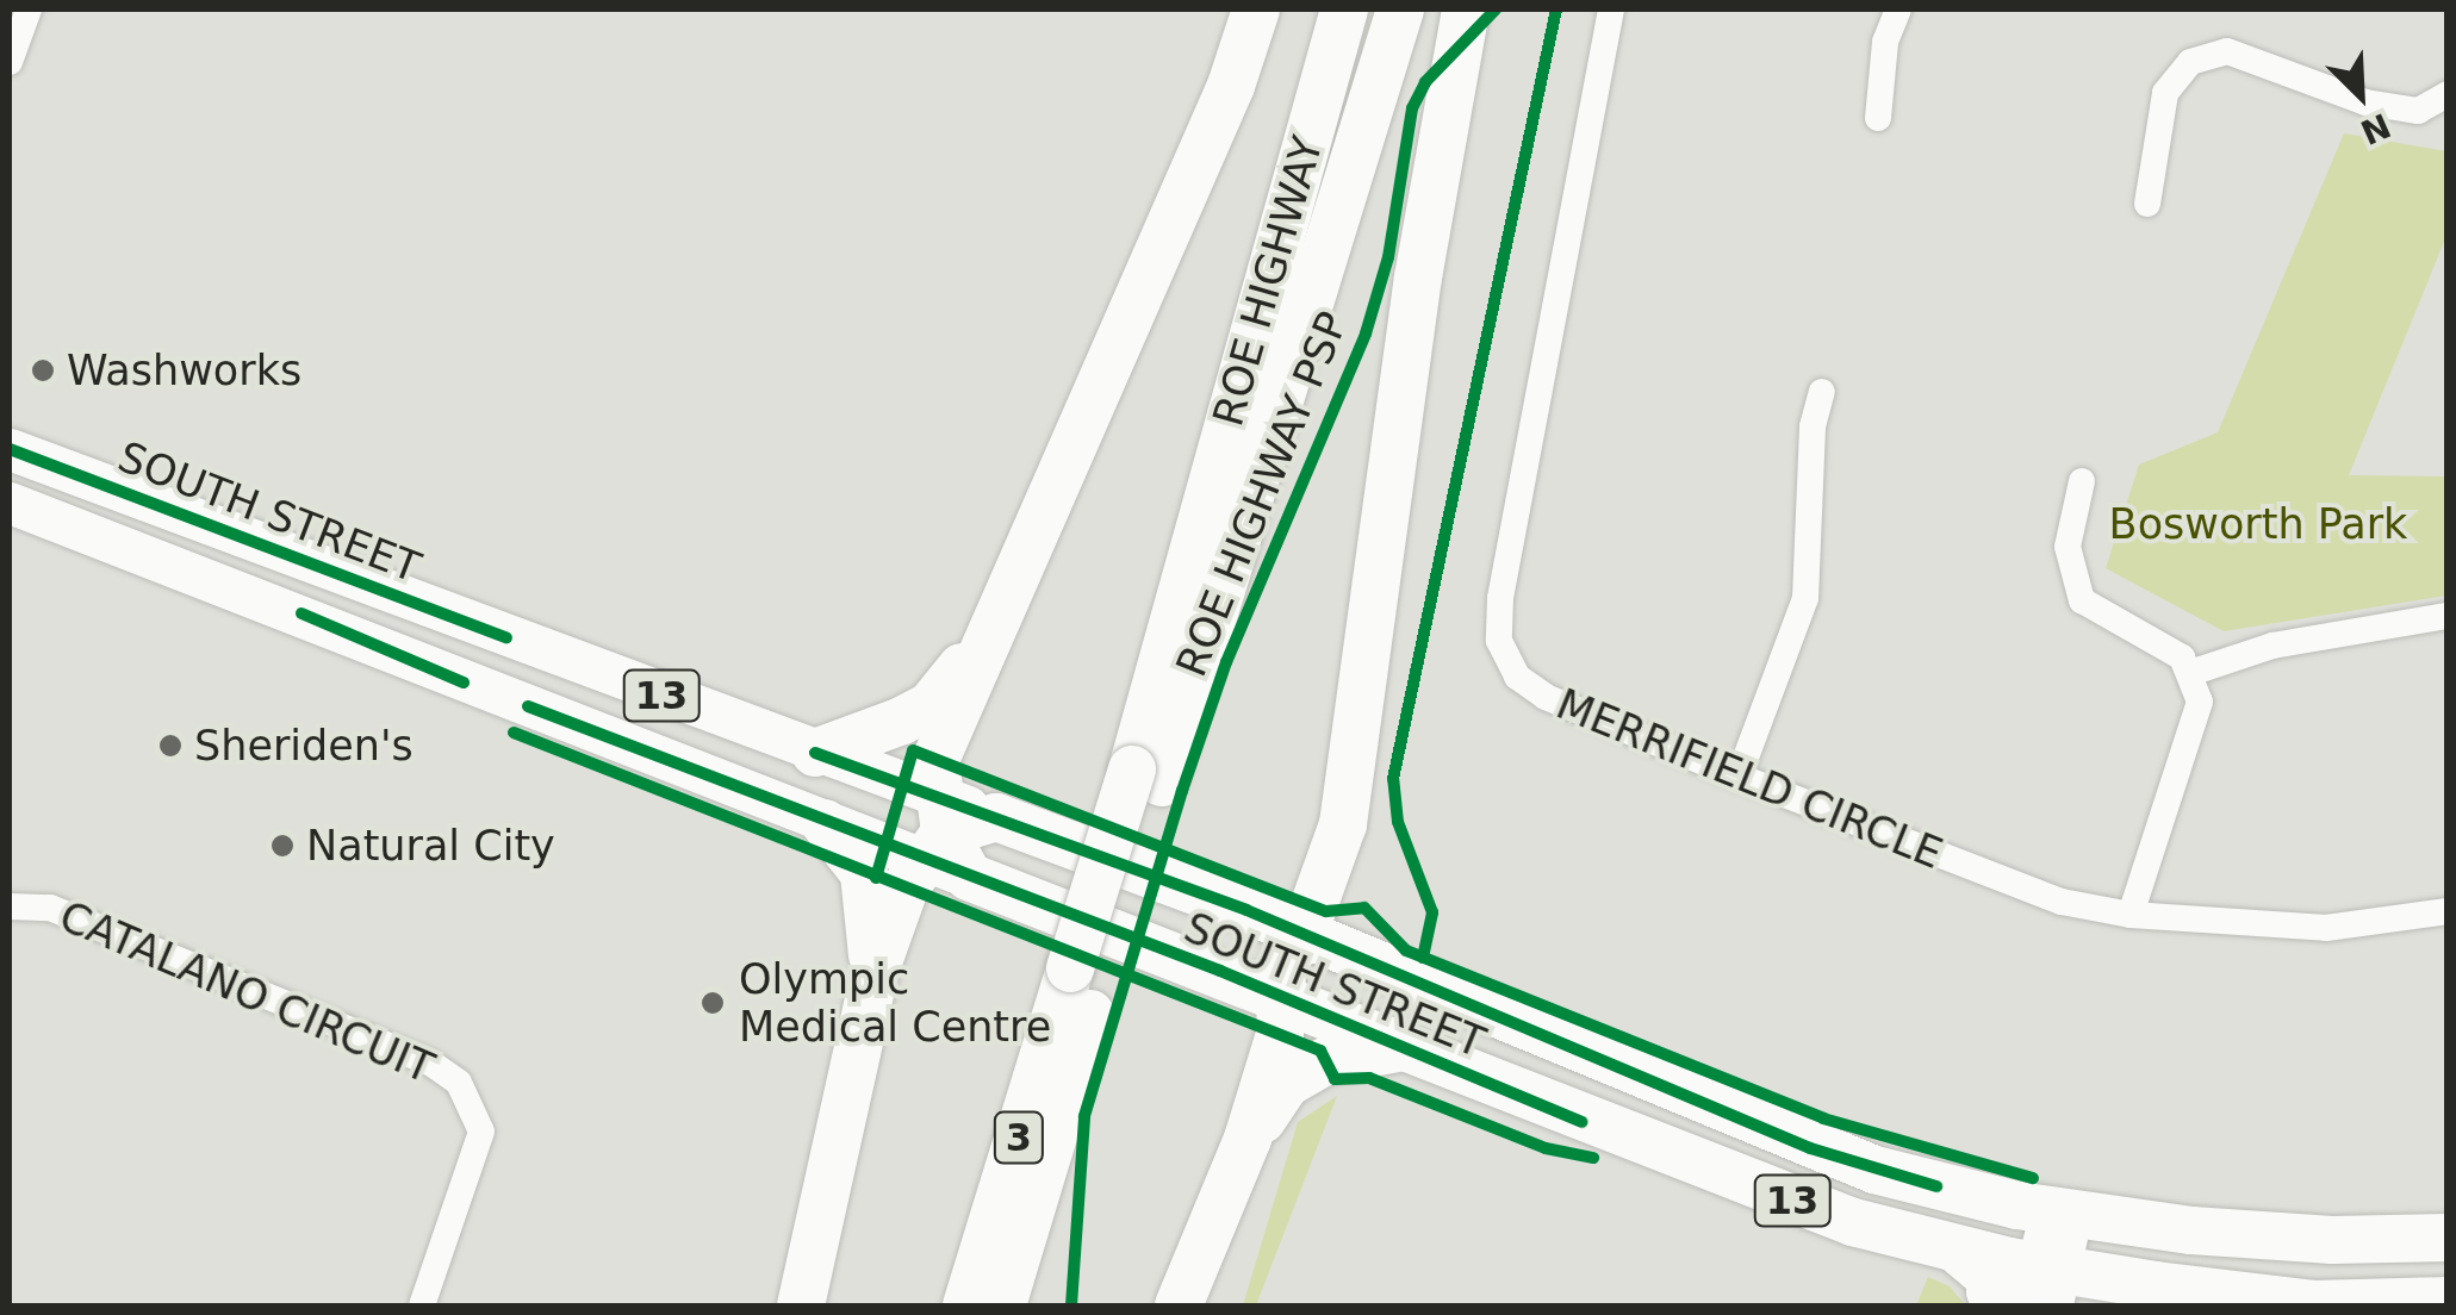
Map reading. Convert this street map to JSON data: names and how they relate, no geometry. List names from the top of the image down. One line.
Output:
{"streets":{"highway":["ROE HIGHWAY","SOUTH STREET","13","3"],"street":["MERRIFIELD CIRCLE","CATALANO CIRCUIT"],"cycle path":["ROE HIGHWAY PSP"]},"parks":["Bosworth Park"],"places":["Washworks","Sheriden's","Natural City","Olympic Medical Centre"],"north":"bottom right"}
